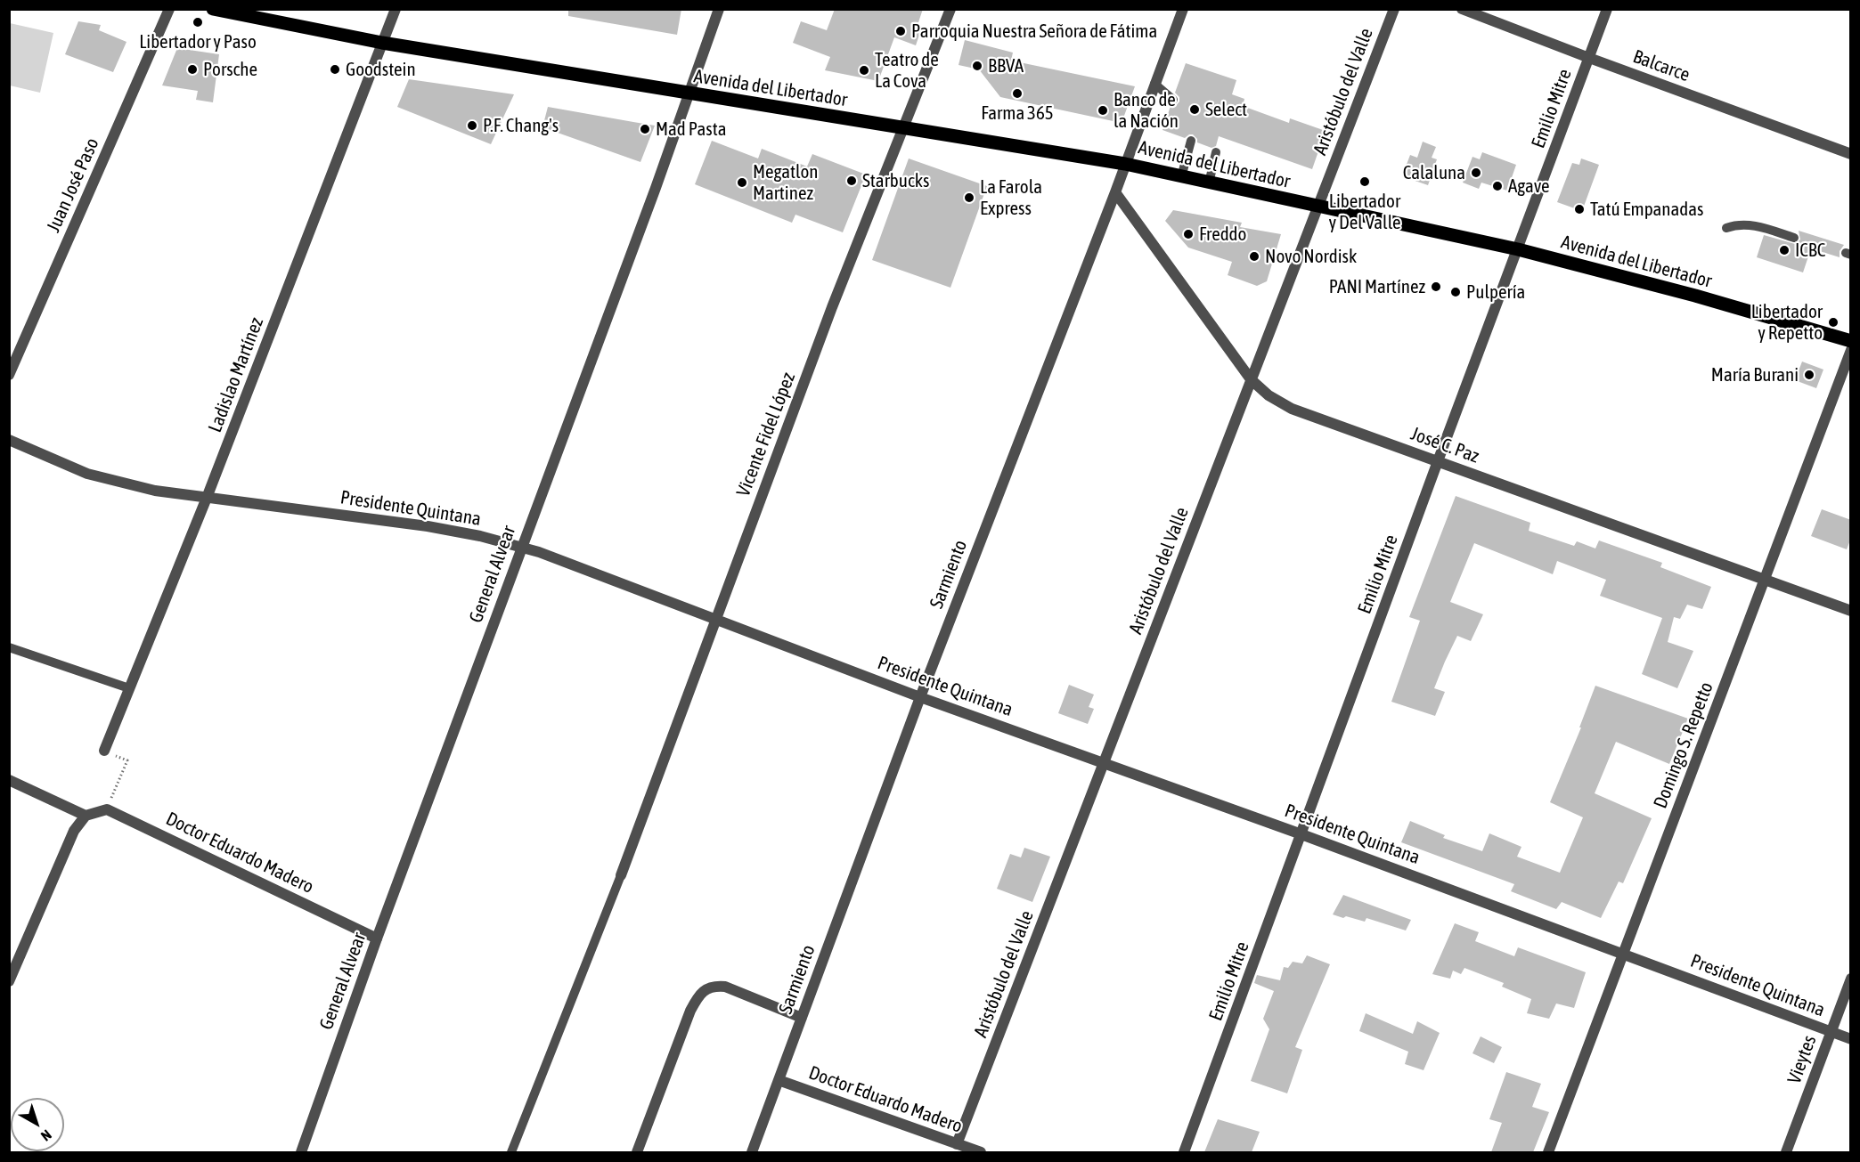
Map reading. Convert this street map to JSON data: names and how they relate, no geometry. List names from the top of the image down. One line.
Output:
{"streets":{"main road":["Avenida del Libertador"],"street":["Balcarce","Aristóbulo del Valle","Emilio Mitre","Juan José Paso","Ladislao Martínez","Vicente Fidel López","José C. Paz","Presidente Quintana","General Alvear","Sarmiento","Domingo S. Repetto","Doctor Eduardo Madero","Vieytes"]},"crossings":[["Balcarce","Emilio Mitre"],["Avenida del Libertador","Aristóbulo del Valle"],["Avenida del Libertador","Emilio Mitre"],["Avenida del Libertador","Ladislao Martínez"],["Avenida del Libertador","Vicente Fidel López"],["Avenida del Libertador","General Alvear"],["Avenida del Libertador","Sarmiento"],["Aristóbulo del Valle","José C. Paz"],["Aristóbulo del Valle","Presidente Quintana"],["Aristóbulo del Valle","Doctor Eduardo Madero"],["Emilio Mitre","José C. Paz"],["Emilio Mitre","Presidente Quintana"],["Ladislao Martínez","Presidente Quintana"],["Vicente Fidel López","Presidente Quintana"],["José C. Paz","Sarmiento"],["José C. Paz","Domingo S. Repetto"],["Presidente Quintana","General Alvear"],["Presidente Quintana","Sarmiento"],["Presidente Quintana","Domingo S. Repetto"],["Presidente Quintana","Vieytes"],["General Alvear","Doctor Eduardo Madero"],["Sarmiento","Doctor Eduardo Madero"]],"places":["Libertador y Paso","Parroquia Nuestra Señora de Fátima","BBVA","Porsche","Goodstein","Teatro de La Cova","Farma 365","Select","Banco de la Nación","P.F. Chang's","Mad Pasta","Calaluna","Starbucks","Libertador y Del Valle","Megatlon Martinez","Agave","La Farola Express","Tatú Empanadas","Freddo","ICBC","Novo Nordisk","PANI Martínez","Pulpería","Libertador y Repetto","María Burani"],"north":"bottom right"}
